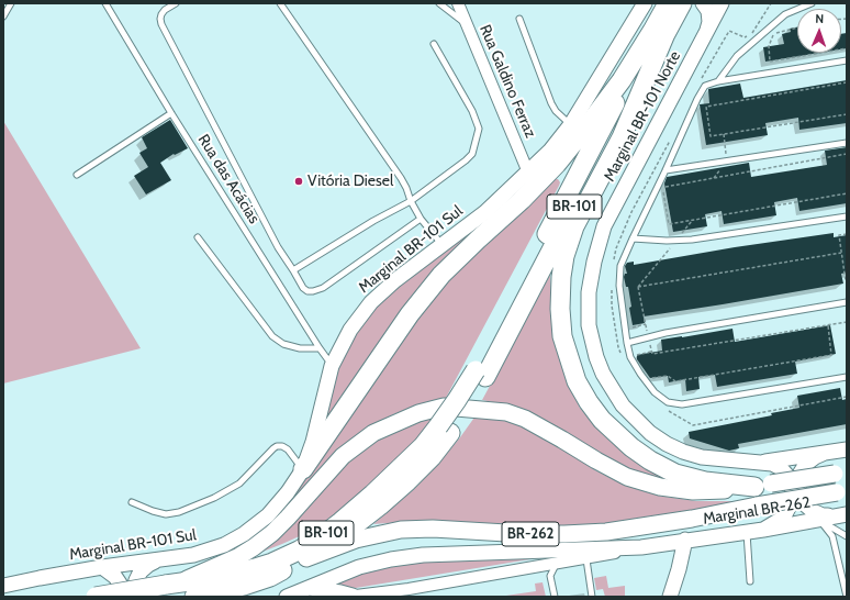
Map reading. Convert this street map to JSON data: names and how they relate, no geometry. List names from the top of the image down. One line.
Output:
{"streets":{"highway":["BR-101"],"main road":["Marginal BR-101 Norte","Marginal BR-101 Sul","Marginal BR-262","BR-262"],"street":["Rua Galdino Ferraz"],"lane":["Rua das Acácias"]},"crossings":[["Rua Galdino Ferraz","Marginal BR-101 Sul"],["Rua das Acácias","Marginal BR-101 Sul"],["BR-101","BR-262"]],"places":["Vitória Diesel"],"north":"top"}
